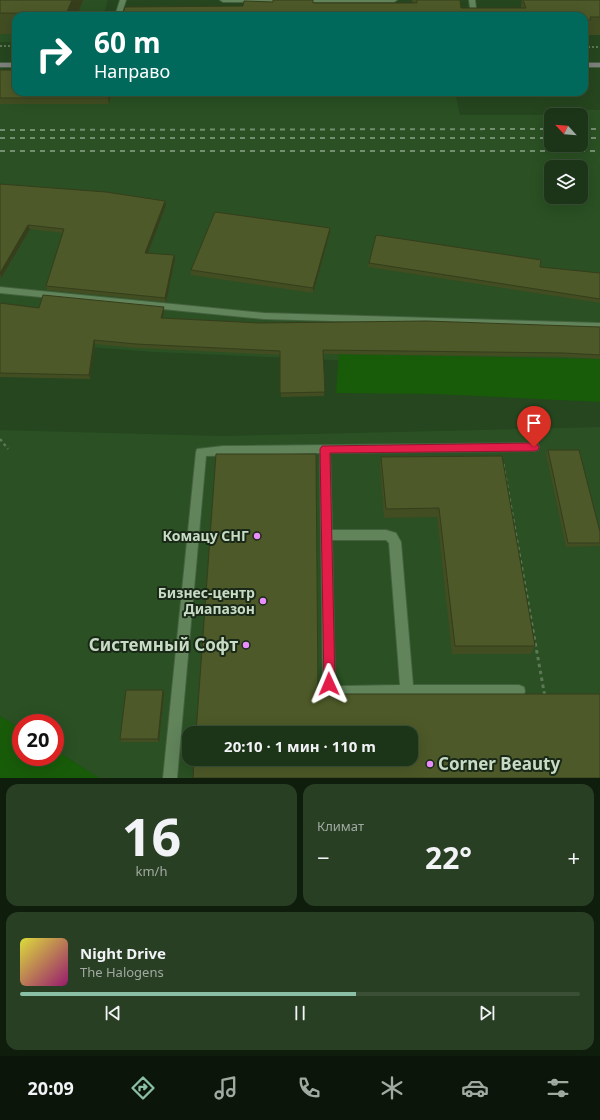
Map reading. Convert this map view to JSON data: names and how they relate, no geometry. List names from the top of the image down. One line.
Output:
{"places":["Комацу СНГ","Бизнес-центр Диапазон","Системный Софт","Corner Beauty"],"north":"top left","page":{"turn":["60 m","Направо"],"limit":"20","trip":"20:10 · 1 мин · 110 m","tile":[["16","km/h"],"Климат"],"heat":["−","22°","+"],"song":["Night Drive","The Halogens"],"tabs":"20:09"}}
